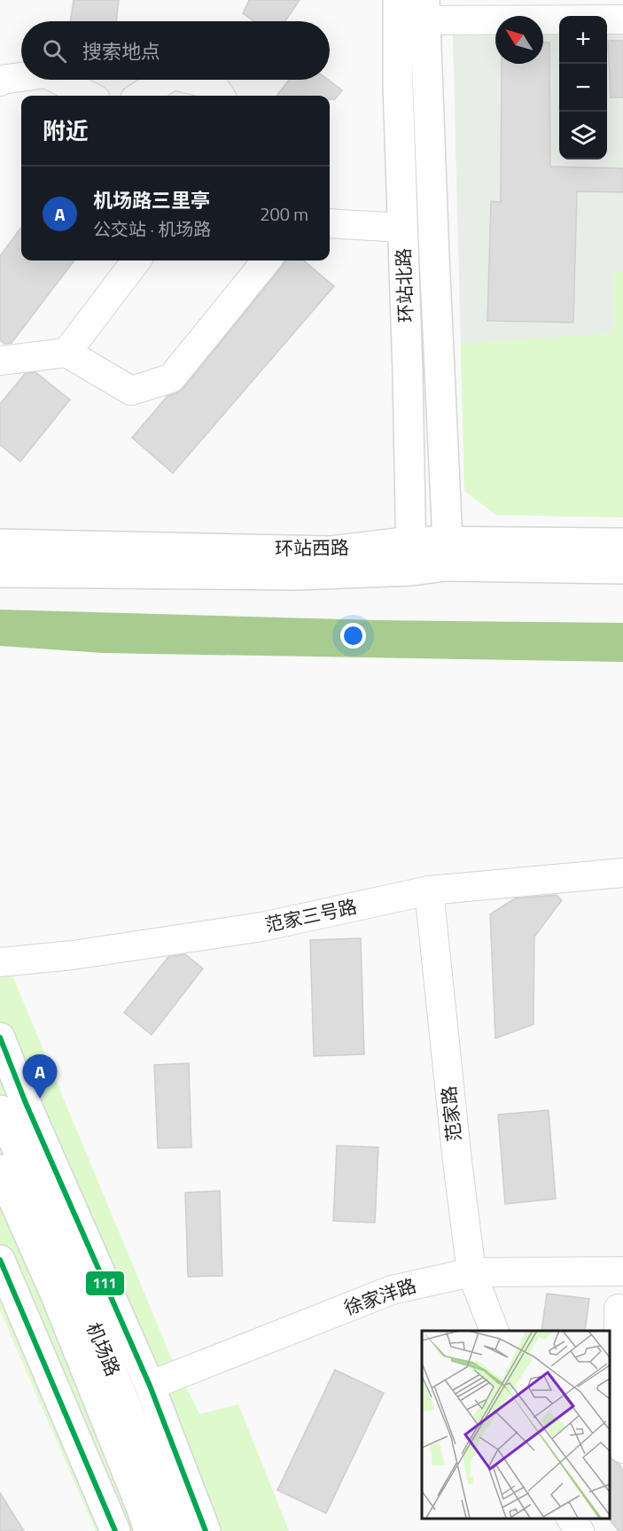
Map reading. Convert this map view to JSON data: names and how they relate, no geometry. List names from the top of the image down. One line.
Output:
{"streets":{"main road":["环站北路","环站西路","机场路"],"street":["范家三号路","范家路","徐家洋路"]},"crossings":[["环站北路","环站西路"],["范家三号路","范家路"],["范家路","徐家洋路"],["徐家洋路","机场路"]],"lines":["transit line 111"],"north":"top left","page":{"map_buttons":["+","−"],"search":"搜索地点","heading":"附近","list":[{"mark":"A","name":"机场路三里亭","note":"公交站 · 机场路","value":"200 m"}],"pins":"A"}}
